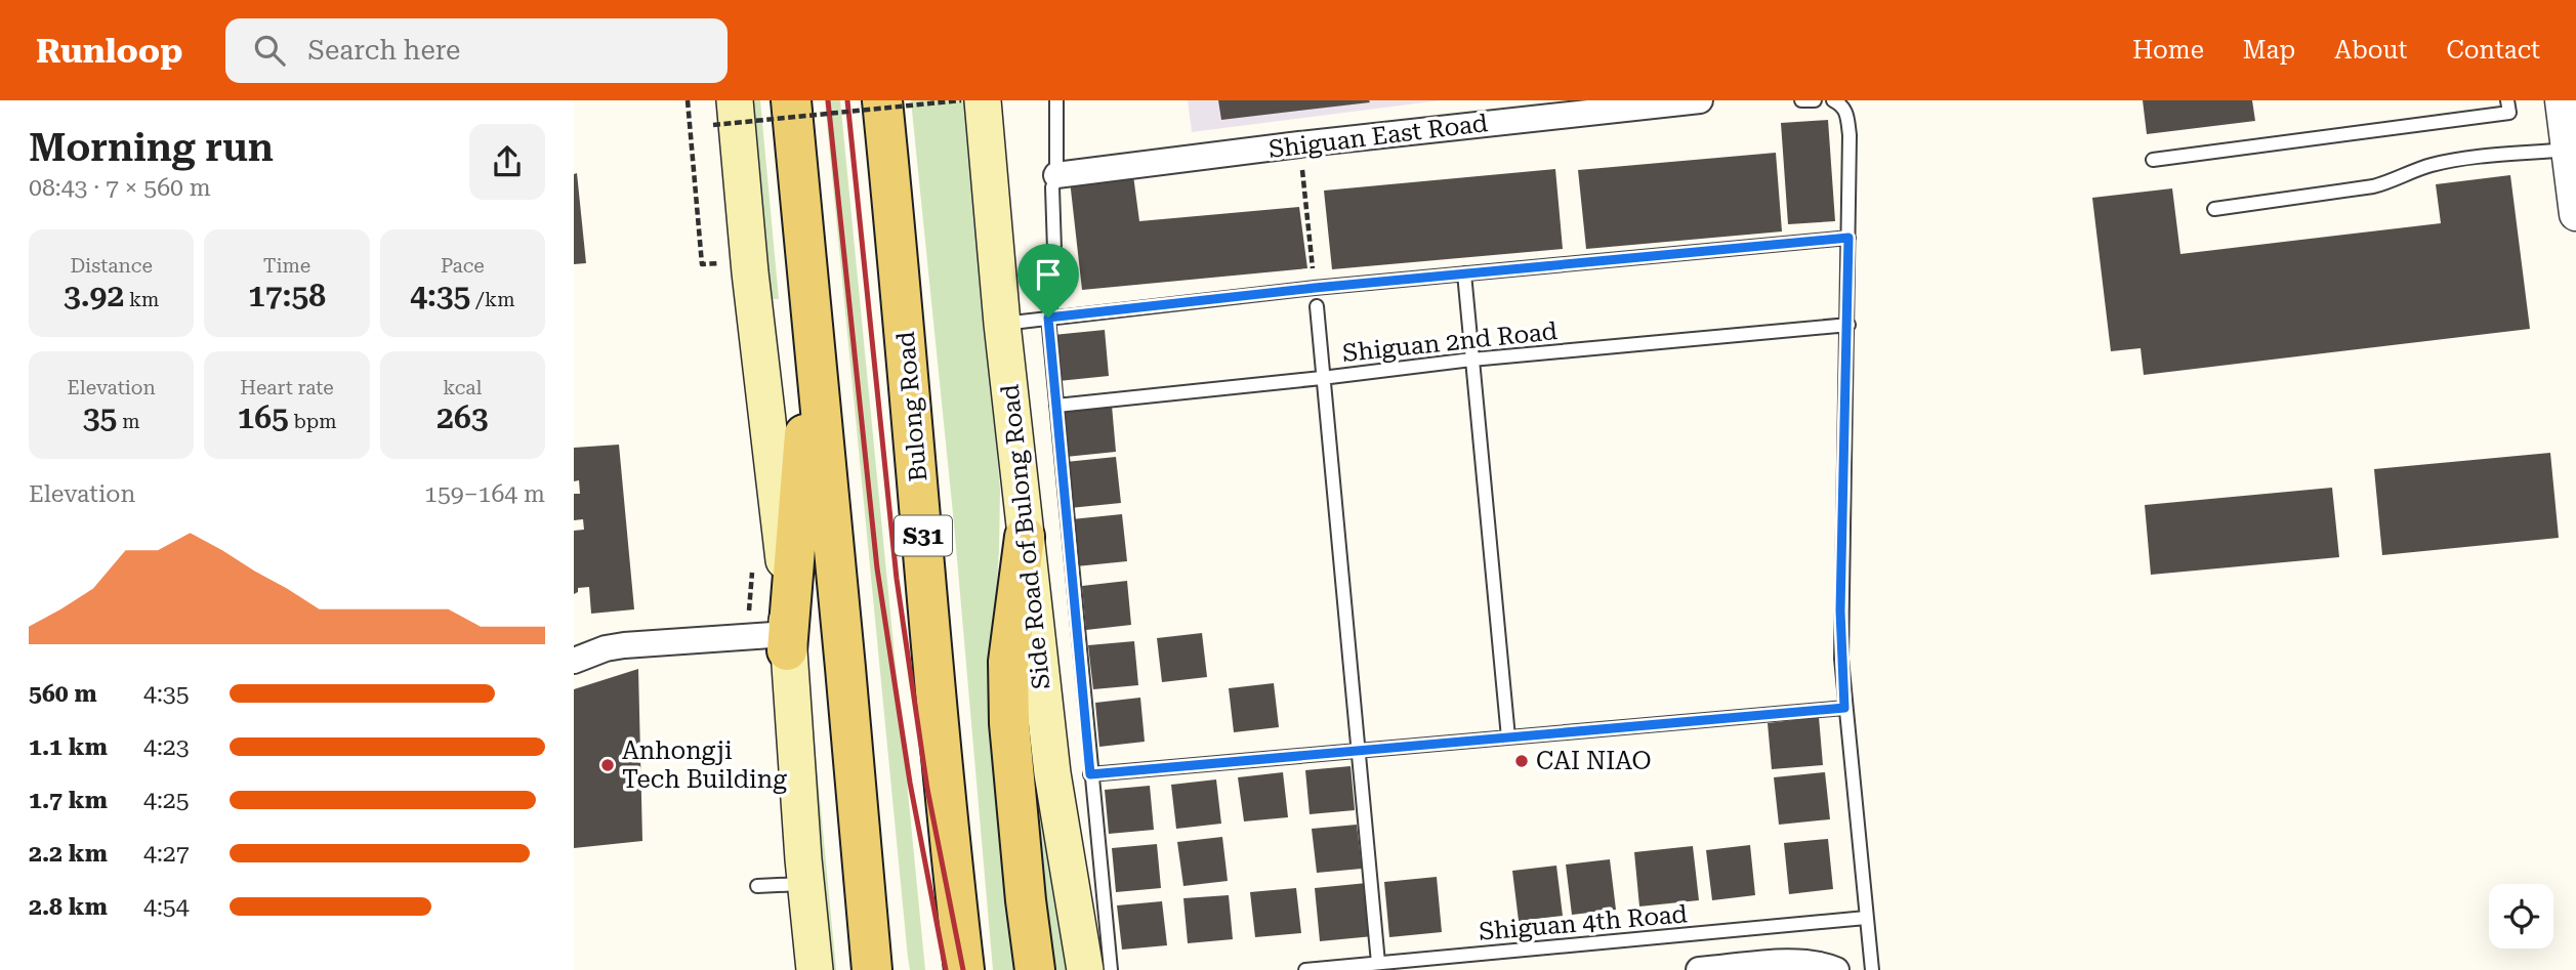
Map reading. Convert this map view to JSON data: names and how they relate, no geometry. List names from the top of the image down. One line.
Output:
{"streets":{"main road":["Bulong Road","S31","Side Road of Bulong Road"],"street":["Shiguan East Road"],"lane":["Shiguan 2nd Road","Shiguan 4th Road"]},"places":["CAI NIAO","Anhongji Tech Building"],"page":{"header":"Runloop","search":"Search here","nav":["Home","Map","About","Contact"],"heading":["Morning run","08:43 · 7 × 560 m"],"stats":[["Distance","3.92 km"],["Time","17:58"],["Pace","4:35 /km"],["Elevation","35 m"],["Heart rate","165 bpm"],["kcal","263"]],"chart":["Elevation","159–164 m"],"list":[{"name":"560 m","note":"4:35"},{"name":"1.1 km","note":"4:23"},{"name":"1.7 km","note":"4:25"},{"name":"2.2 km","note":"4:27"},{"name":"2.8 km","note":"4:54"}]}}
